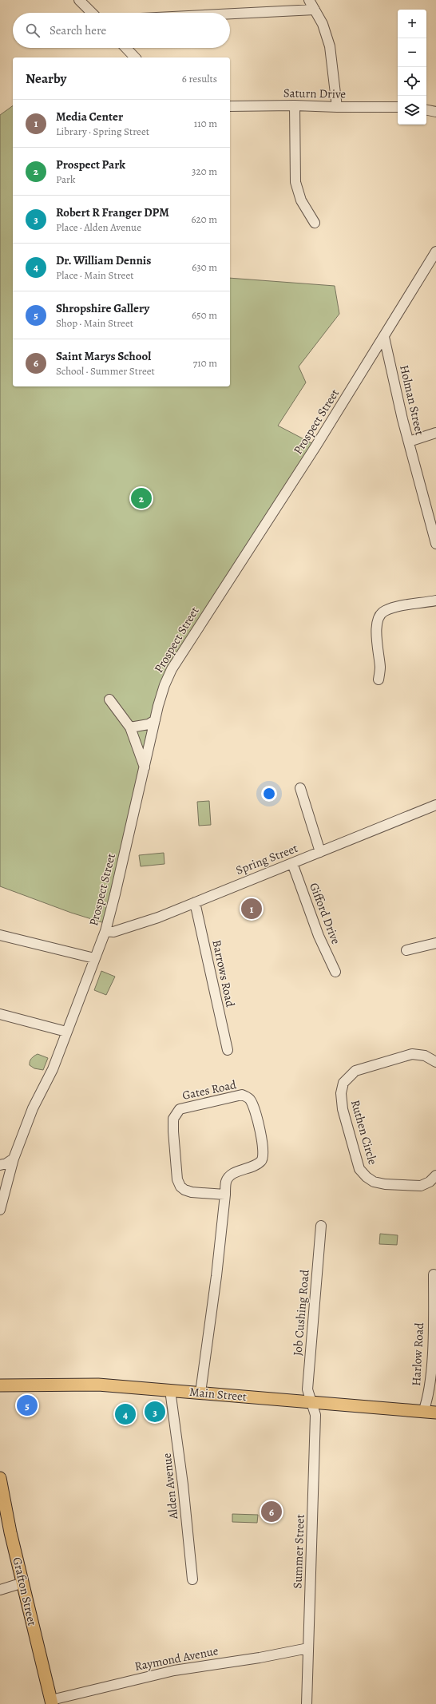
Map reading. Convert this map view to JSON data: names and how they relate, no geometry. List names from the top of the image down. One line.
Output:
{"streets":{"main road":["Main Street","Grafton Street"],"street":["Saturn Drive","Holman Street","Prospect Street","Spring Street","Gifford Drive","Barrows Road","Gates Road","Ruthen Circle","Job Cushing Road","Harlow Road","Alden Avenue","Summer Street","Raymond Avenue"]},"crossings":[["Holman Street","Prospect Street"],["Prospect Street","Spring Street"],["Spring Street","Gifford Drive"],["Spring Street","Barrows Road"],["Gates Road","Main Street"],["Job Cushing Road","Main Street"],["Job Cushing Road","Summer Street"],["Harlow Road","Main Street"],["Main Street","Alden Avenue"],["Main Street","Summer Street"],["Summer Street","Raymond Avenue"],["Grafton Street","Raymond Avenue"]],"page":{"map_buttons":["+","−"],"search":"Search here","heading":["Nearby","6 results"],"list":[{"mark":"1","name":"Media Center","note":"Library · Spring Street","value":"110 m"},{"mark":"2","name":"Prospect Park","note":"Park","value":"320 m"},{"mark":"3","name":"Robert R Franger DPM","note":"Place · Alden Avenue","value":"620 m"},{"mark":"4","name":"Dr. William Dennis","note":"Place · Main Street","value":"630 m"},{"mark":"5","name":"Shropshire Gallery","note":"Shop · Main Street","value":"650 m"},{"mark":"6","name":"Saint Marys School","note":"School · Summer Street","value":"710 m"}],"pins":["2","1","5","3","4","6"]}}
